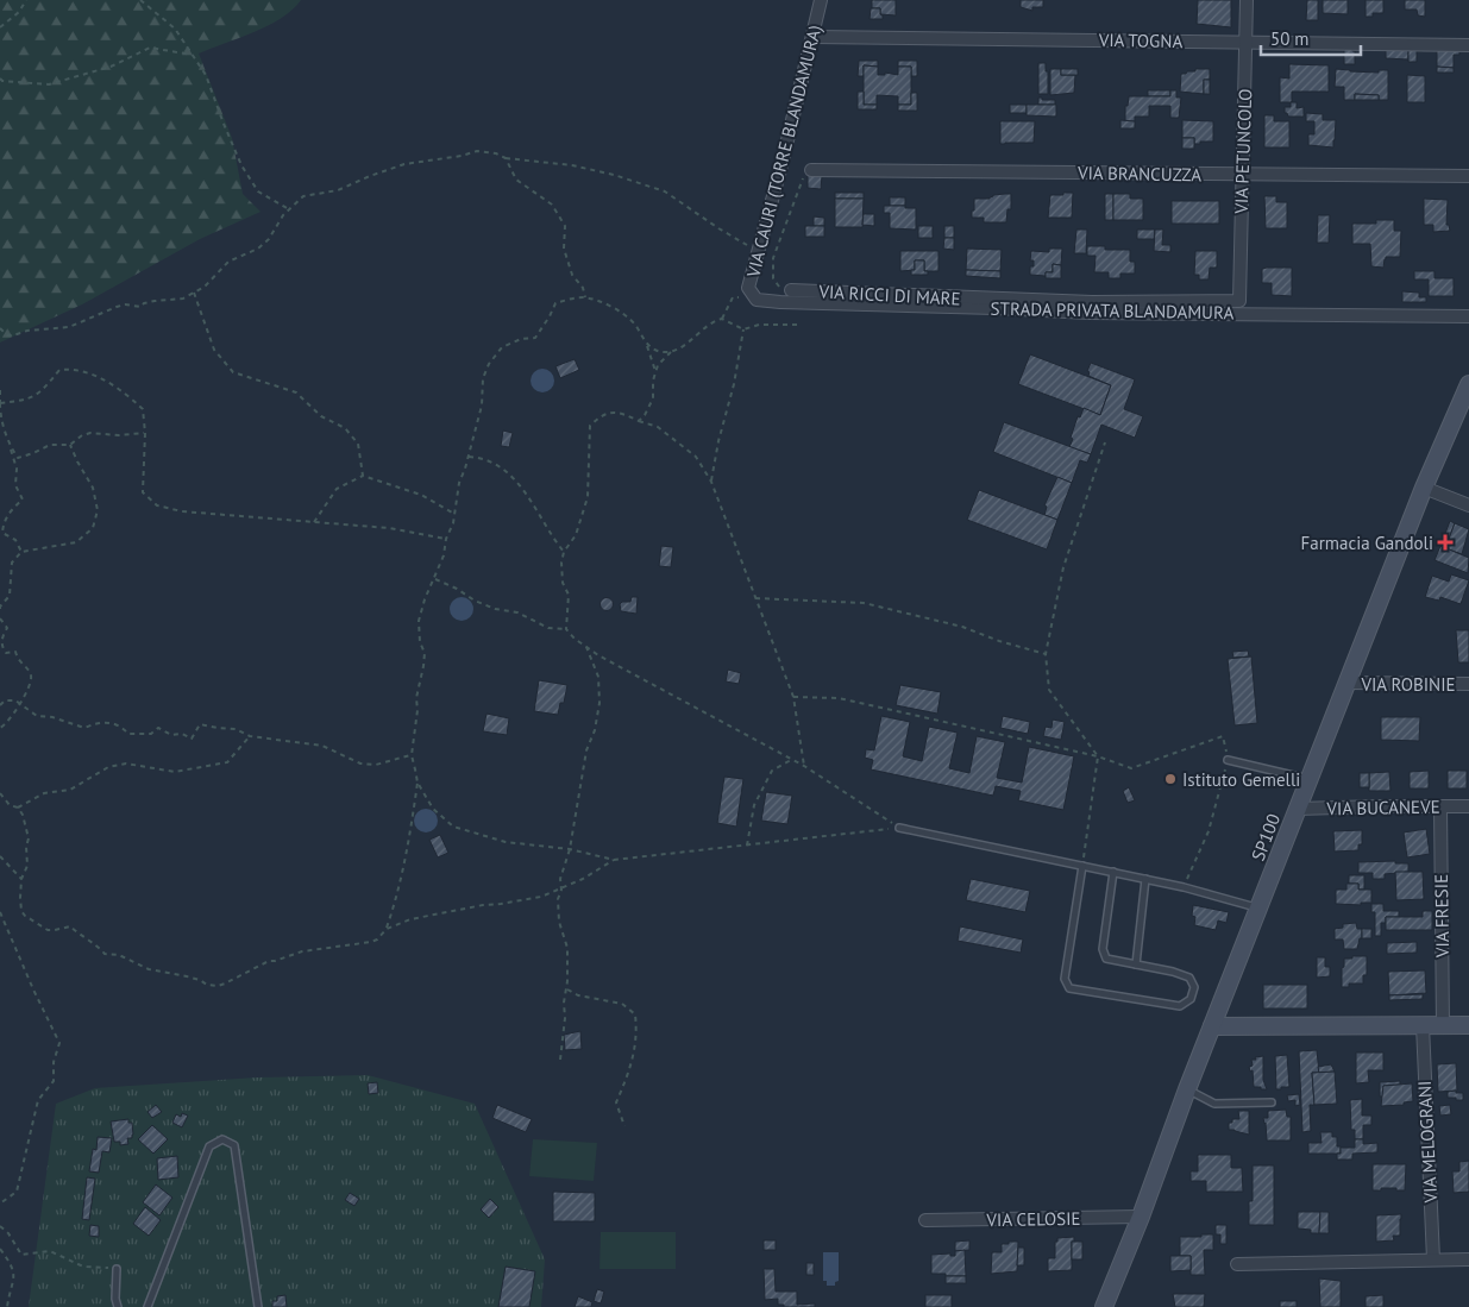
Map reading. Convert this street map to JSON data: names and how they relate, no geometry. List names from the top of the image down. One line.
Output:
{"streets":{"main road":["SP100"],"street":["VIA TOGNA","VIA CAURI (TORRE BLANDAMURA)","VIA PETUNCOLO","VIA BRANCUZZA","VIA RICCI DI MARE","STRADA PRIVATA BLANDAMURA","VIA ROBINIE","VIA BUCANEVE","VIA FRESIE","VIA MELOGRANI","VIA CELOSIE"]},"crossings":[["VIA TOGNA","VIA CAURI (TORRE BLANDAMURA)"],["VIA TOGNA","VIA PETUNCOLO"],["VIA CAURI (TORRE BLANDAMURA)","STRADA PRIVATA BLANDAMURA"],["VIA PETUNCOLO","VIA BRANCUZZA"],["VIA PETUNCOLO","STRADA PRIVATA BLANDAMURA"],["VIA RICCI DI MARE","STRADA PRIVATA BLANDAMURA"],["VIA ROBINIE","SP100"],["VIA BUCANEVE","SP100"],["VIA BUCANEVE","VIA FRESIE"],["SP100","VIA CELOSIE"]],"places":{"health":["Farmacia Gandoli"],"other":["Istituto Gemelli"]},"scale_bar":"50 m"}
